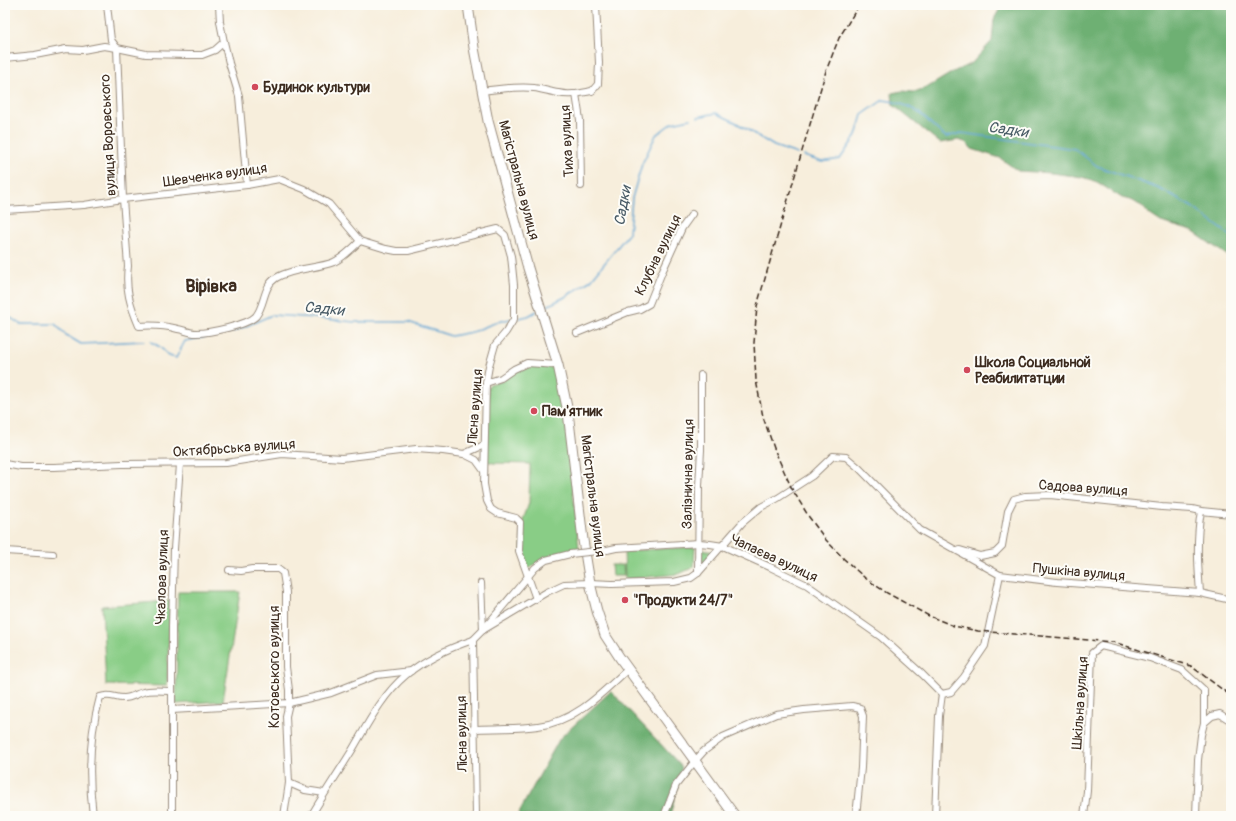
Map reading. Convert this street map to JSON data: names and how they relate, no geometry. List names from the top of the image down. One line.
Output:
{"streets":{"main road":["Магістральна вулиця"],"street":["вулиця Воровського","Тиха вулиця","Шевченка вулиця","Клубна вулиця","Лісна вулиця","Октябрьська вулиця","Залізнична вулиця","Садова вулиця","Чапаєва вулиця","Пушкіна вулиця","Чкалова вулиця","Котовського вулиця","Шкільна вулиця"]},"crossings":[["вулиця Воровського","Шевченка вулиця"],["вулиця Воровського","Лісна вулиця"],["Тиха вулиця","Магістральна вулиця"],["Шевченка вулиця","Лісна вулиця"],["Лісна вулиця","Чапаєва вулиця"],["Октябрьська вулиця","Чкалова вулиця"],["Залізнична вулиця","Чапаєва вулиця"],["Залізнична вулиця","Пушкіна вулиця"],["Садова вулиця","Пушкіна вулиця"],["Чапаєва вулиця","Пушкіна вулиця"]],"districts":["Вірівка"],"water":["Садки"],"places":["Будинок культури","Школа Социальной Реабилитатции","Пам'ятник","\"Продукти 24/7\""]}
